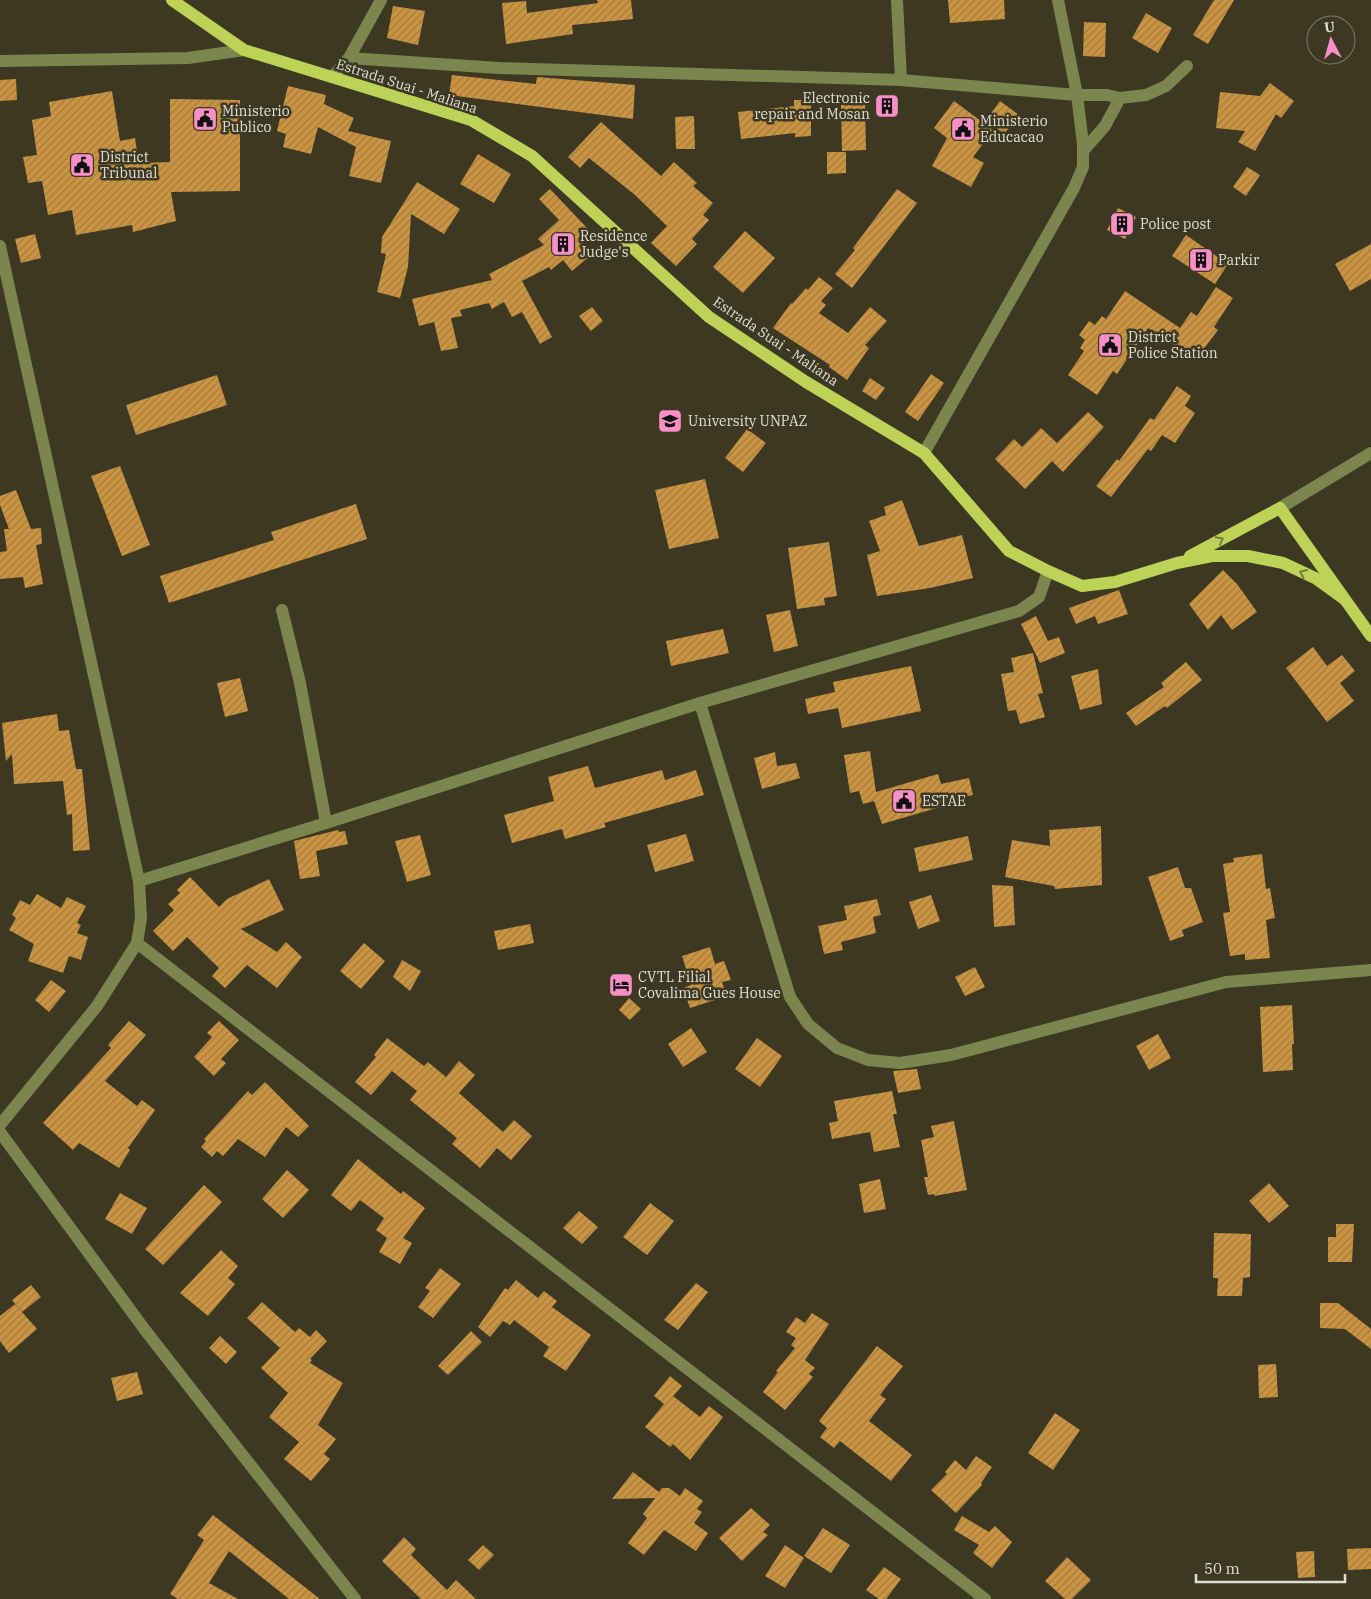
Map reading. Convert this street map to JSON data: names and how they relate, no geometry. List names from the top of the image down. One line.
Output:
{"streets":{"main road":["Estrada Suai - Maliana"]},"places":{"building":["Electronic repair and Mosan","Police post","Residence Judge's","Parkir"],"public building":["Ministerio Publico","Ministerio Educacao","District Tribunal","District Police Station","ESTAE"],"school or university":["University UNPAZ"],"hotel":["CVTL Filial Covalima Gues House"]},"scale_bar":"50 m","north":"top"}
